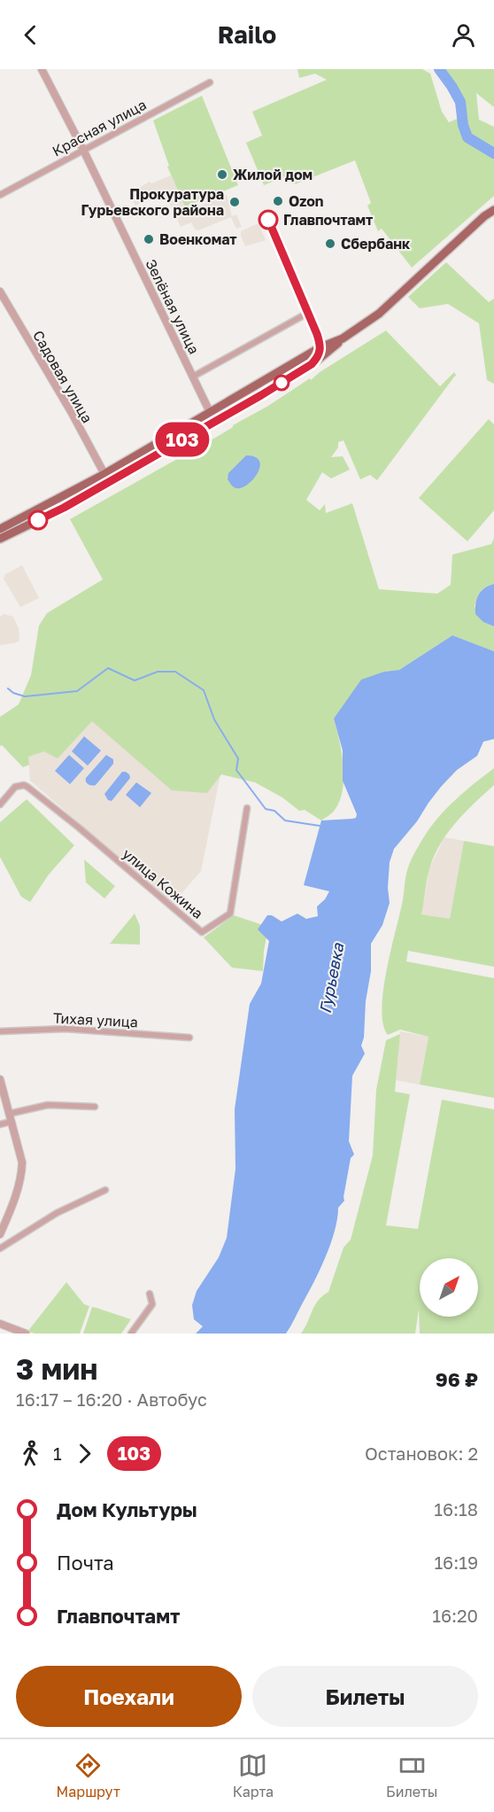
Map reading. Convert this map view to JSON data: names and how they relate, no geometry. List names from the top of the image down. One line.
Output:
{"streets":{"street":["Красная улица","Зелёная улица","Садовая улица","улица Кожина","Тихая улица"]},"crossings":[["Красная улица","Зелёная улица"]],"water":["Гурьевка"],"places":["Жилой дом","Ozon","Прокуратура Гурьевского района","Главпочтамт","Военкомат","Сбербанк"],"lines":["bus line 103"],"north":"top right","page":{"header":"Railo","on_map":"103","heading":["3 мин","16:17 – 16:20 · Автобус","96 ₽"],"legs":["1","103","Остановок: 2"],"list":[{"name":"Дом Культуры","value":"16:18"},{"name":"Почта","value":"16:19"},{"name":"Главпочтамт","value":"16:20"}],"buttons":["Поехали","Билеты"],"tabs":["Маршрут","Карта","Билеты"]}}
